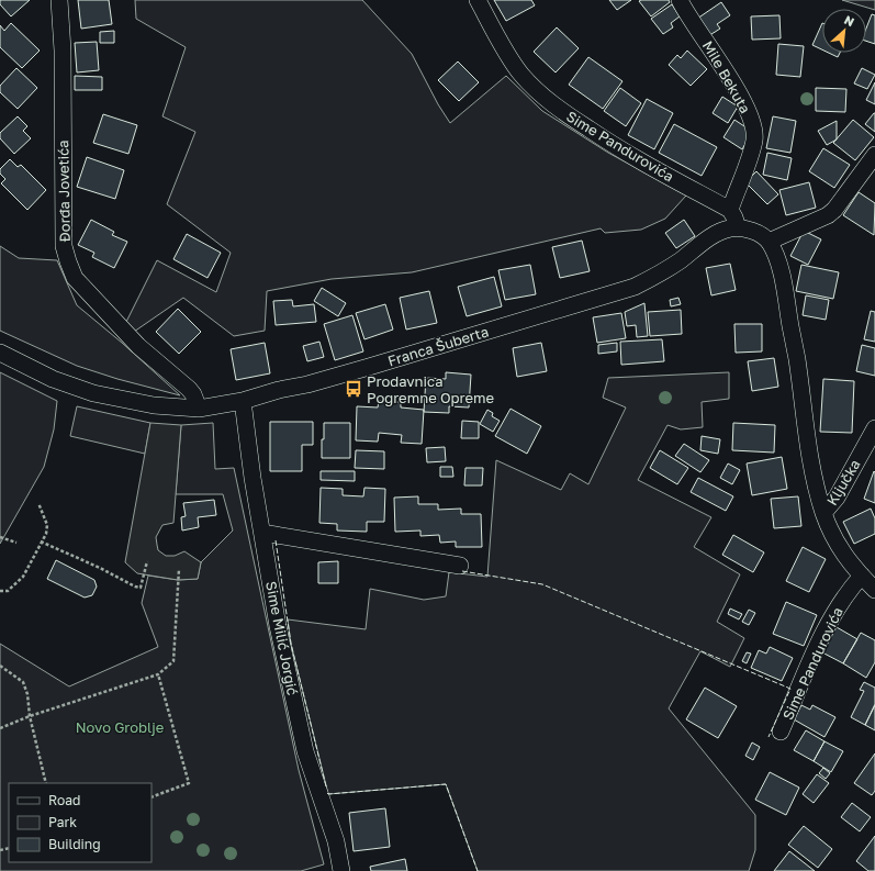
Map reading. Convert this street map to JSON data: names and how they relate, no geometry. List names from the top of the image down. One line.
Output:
{"streets":{"street":["Mile Bekuta","Sime Pandurovića","Đorđa Jovetića","Franca Šuberta","Ključka","Sime Milić Jorgić"]},"crossings":[["Mile Bekuta","Sime Pandurovića"],["Đorđa Jovetića","Franca Šuberta"],["Franca Šuberta","Sime Milić Jorgić"]],"parks":["Novo Groblje"],"places":{"bus stop":["Prodavnica Pogremne Opreme"]},"legend":["Road","Park","Building"],"north":"top right"}
